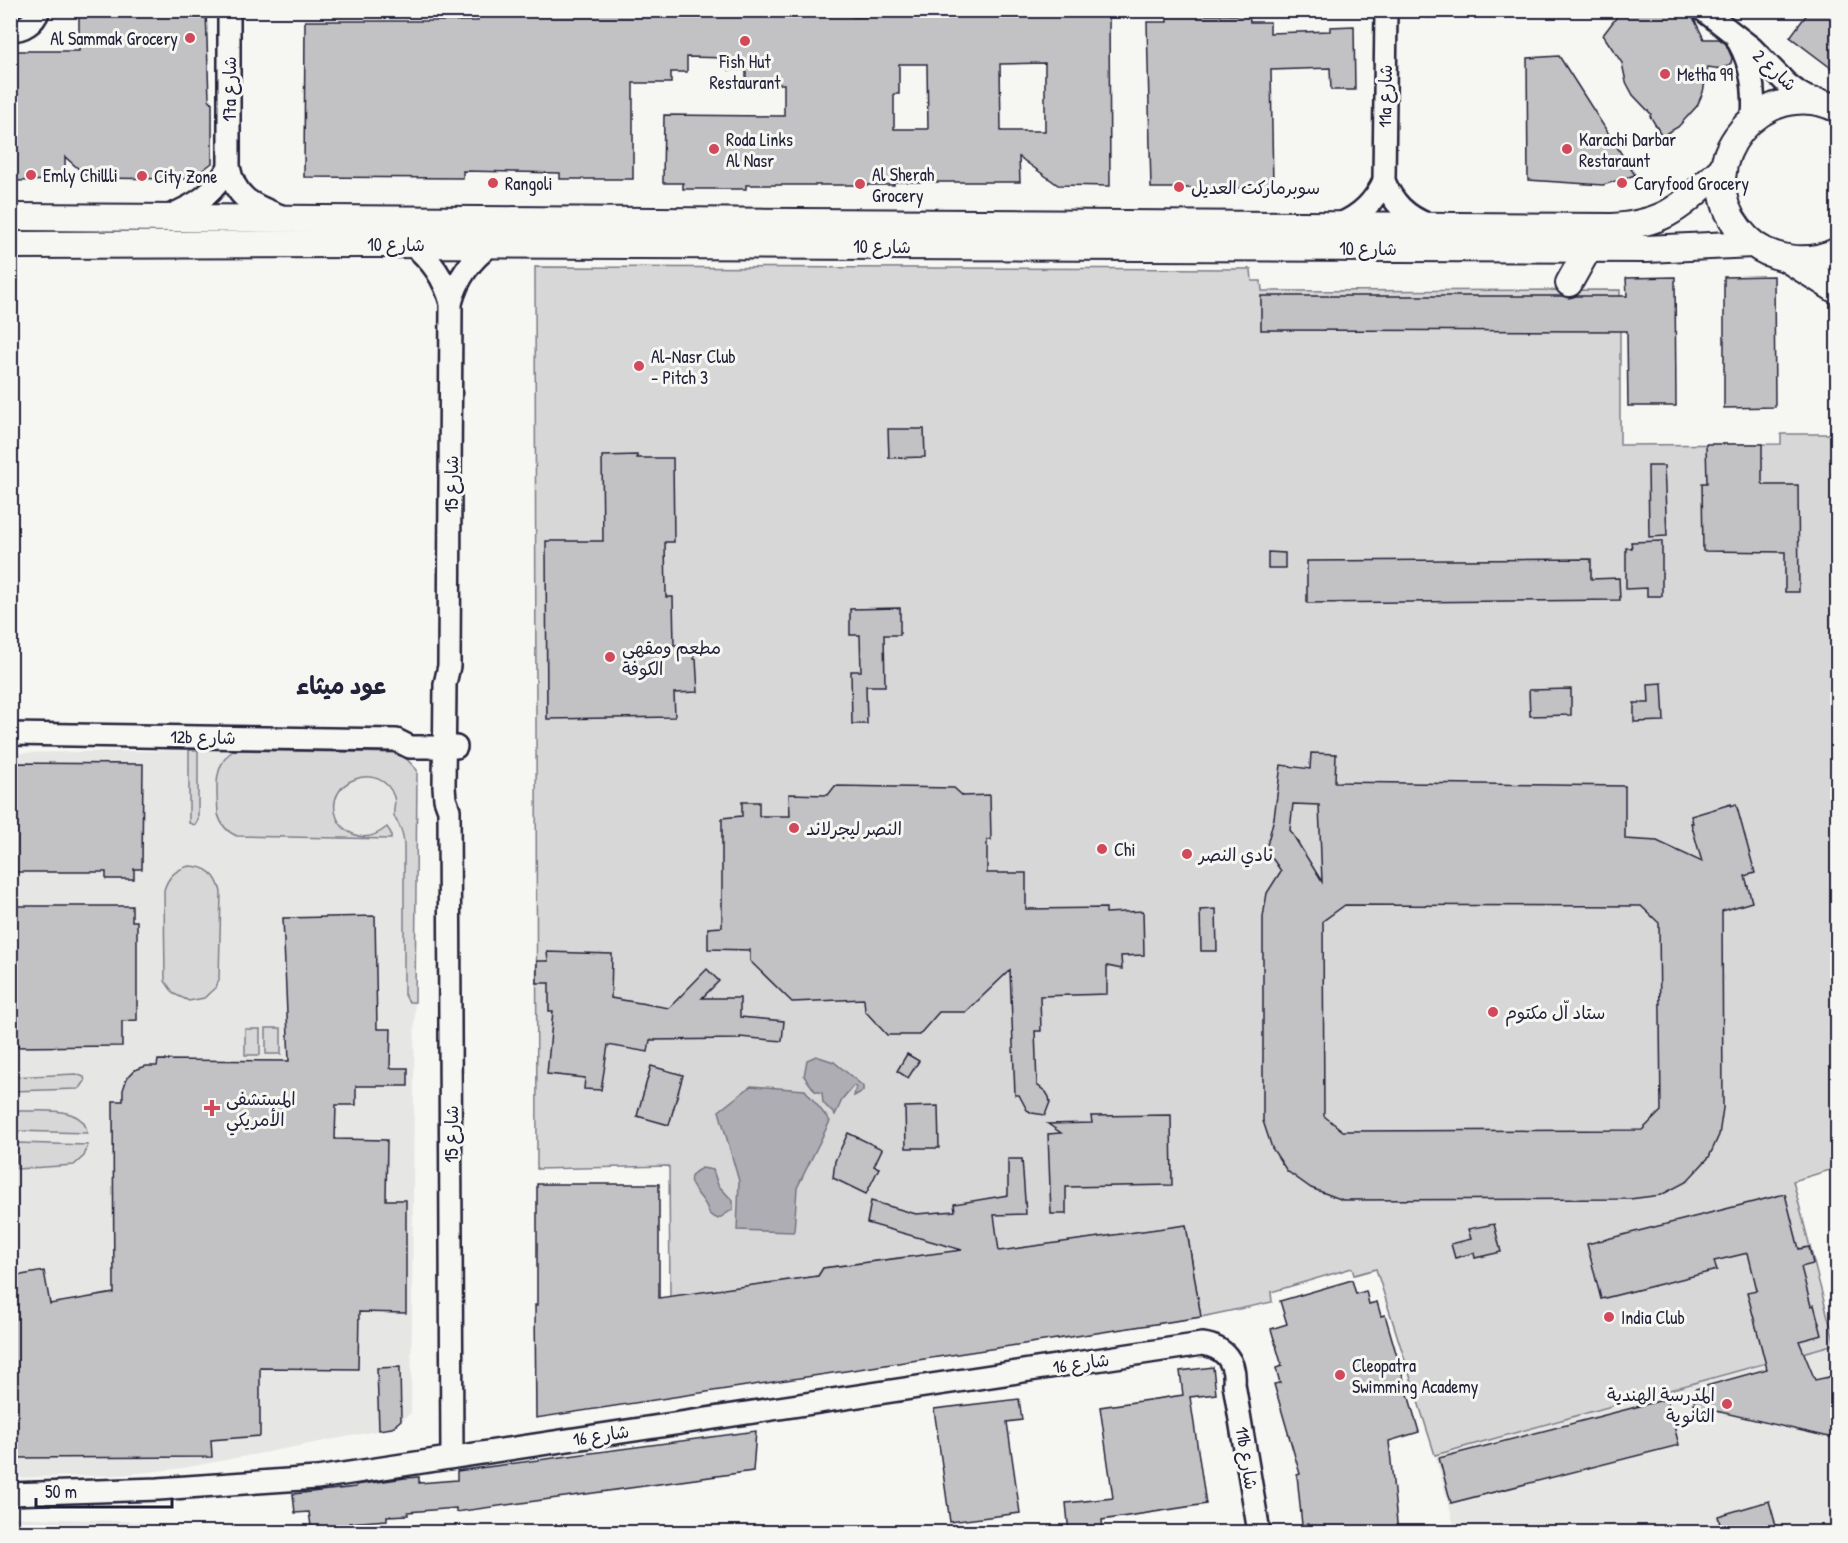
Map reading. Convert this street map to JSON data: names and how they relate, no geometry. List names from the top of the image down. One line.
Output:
{"streets":{"main road":["شارع 10"],"street":["شارع 2","17a شارع","11a شارع","شارع 15","12b شارع","شارع 16","11b شارع"]},"crossings":[["17a شارع","شارع 10"],["شارع 10","شارع 15"],["شارع 15","12b شارع"],["شارع 15","شارع 16"],["شارع 16","11b شارع"]],"districts":["عود ميثاء"],"places":{"other":["Al Sammak Grocery","Fish Hut Restaurant","Metha 99","Roda Links Al Nasr","Karachi Darbar Restaraunt","Emly Chillli","City Zone","Rangoli","Caryfood Grocery","Al Sherah Grocery","سوبرماركت العديل","Al-Nasr Club - Pitch 3","مطعم ومقهى الكوفة","النصر ليجرلاند","Chi","نادي النصر","ستاد اّل مكتوم","India Club","Cleopatra Swimming Academy","المدرسة الهندية الثانوية"],"health":["المستشفى الأمريكي"]},"scale_bar":"50 m"}
